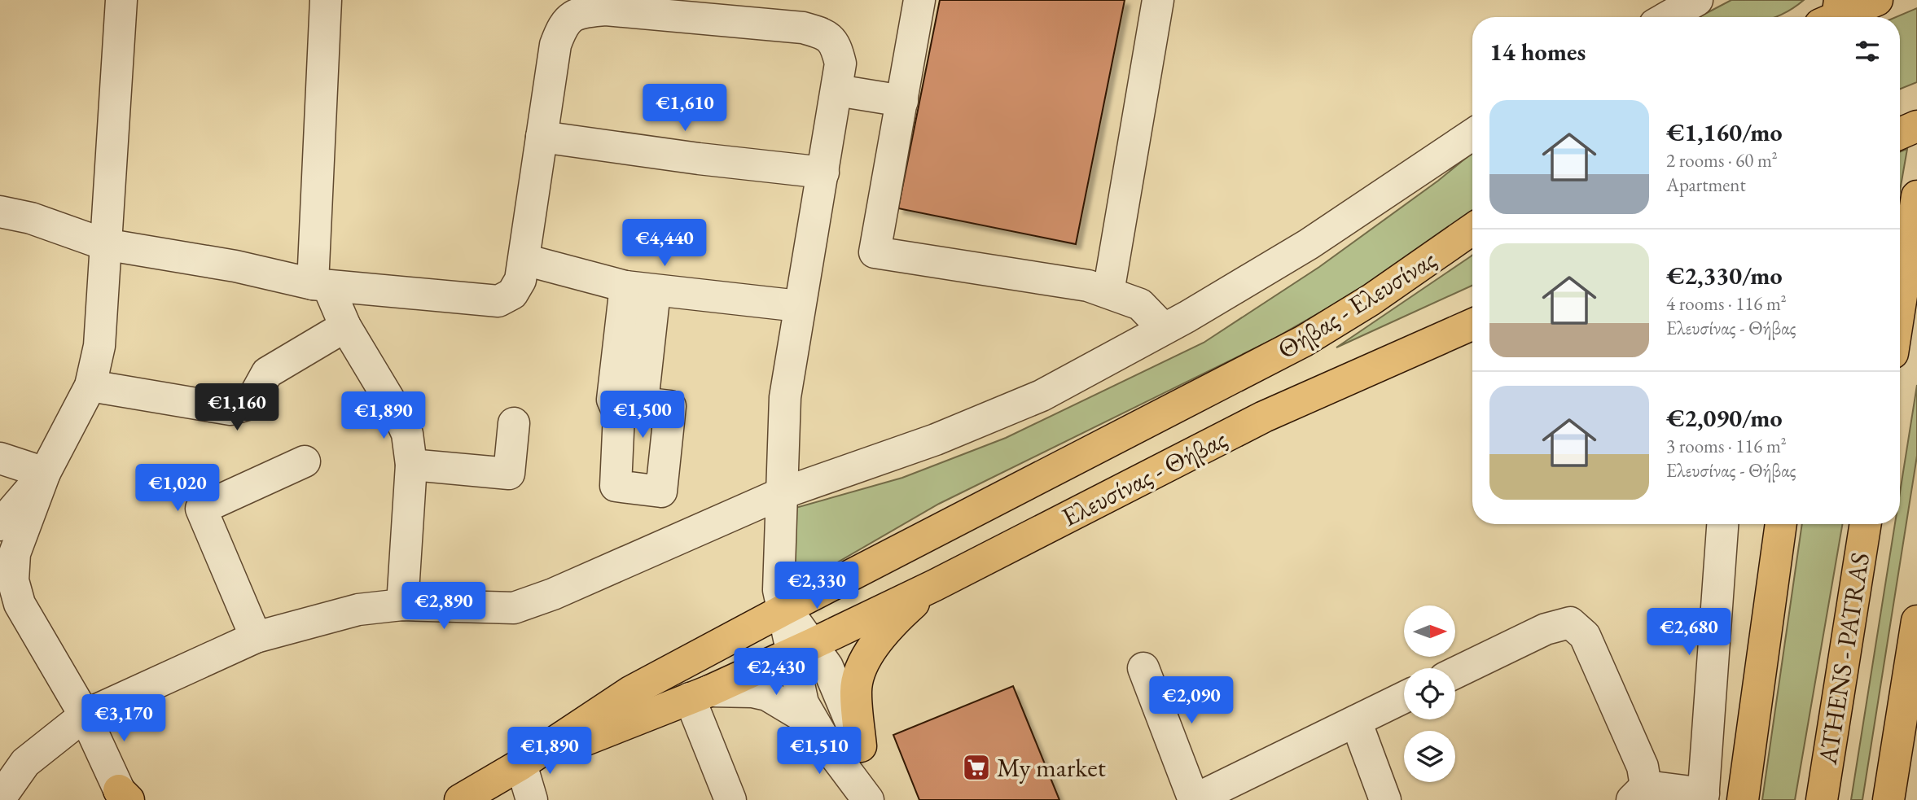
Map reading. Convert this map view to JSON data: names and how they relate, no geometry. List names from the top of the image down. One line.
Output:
{"streets":{"main road":["Θήβας - Ελευσίνας","Ελευσίνας - Θήβας","ATHENS - PATRAS"]},"crossings":[["Θήβας - Ελευσίνας","Ελευσίνας - Θήβας"]],"places":{"supermarket":["My market"]},"north":"right","page":{"heading":"14 homes","price":["€1,610","€4,440","€1,160","€1,500","€1,890","€1,020","€2,330","€2,890","€2,680","€2,430","€2,090","€3,170","€1,890","€1,510"],"list":[{"name":"€1,160/mo","note":"2 rooms · 60 m² · Apartment"},{"name":"€2,330/mo","note":"4 rooms · 116 m² · Ελευσίνας - Θήβας"},{"name":"€2,090/mo","note":"3 rooms · 116 m² · Ελευσίνας - Θήβας"}]}}
